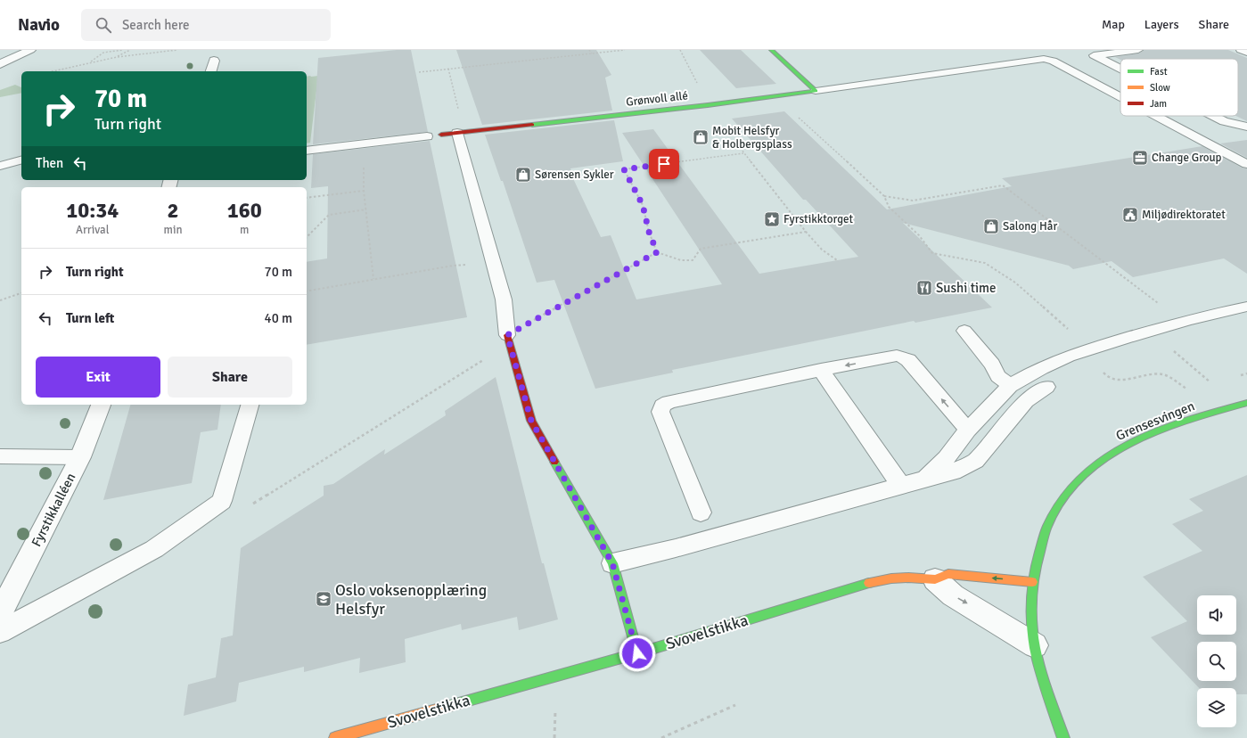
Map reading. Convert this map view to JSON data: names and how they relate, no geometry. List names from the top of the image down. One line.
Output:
{"streets":{"main road":["Grønvoll allé","Grensesvingen","Svovelstikka"],"street":["Fyrstikkalléen"]},"crossings":[["Grensesvingen","Svovelstikka"]],"places":{"shop":["Mobit Helsfyr & Holbergsplass","Sørensen Sykler","Salong Hår"],"office":["Change Group"],"public building":["Miljødirektoratet"],"place":["Fyrstikktorget"],"restaurant":["Sushi time"],"school or university":["Oslo voksenopplæring Helsfyr"]},"legend":["Fast","Slow","Jam"],"page":{"header":"Navio","search":"Search here","nav":["Map","Layers","Share"],"turn":["70 m","Turn right"],"then":"Then","eta":["10:34","Arrival","2","min","160","m"],"list":[{"name":"Turn right","value":"70 m"},{"name":"Turn left","value":"40 m"}],"buttons":["Exit","Share"]}}
